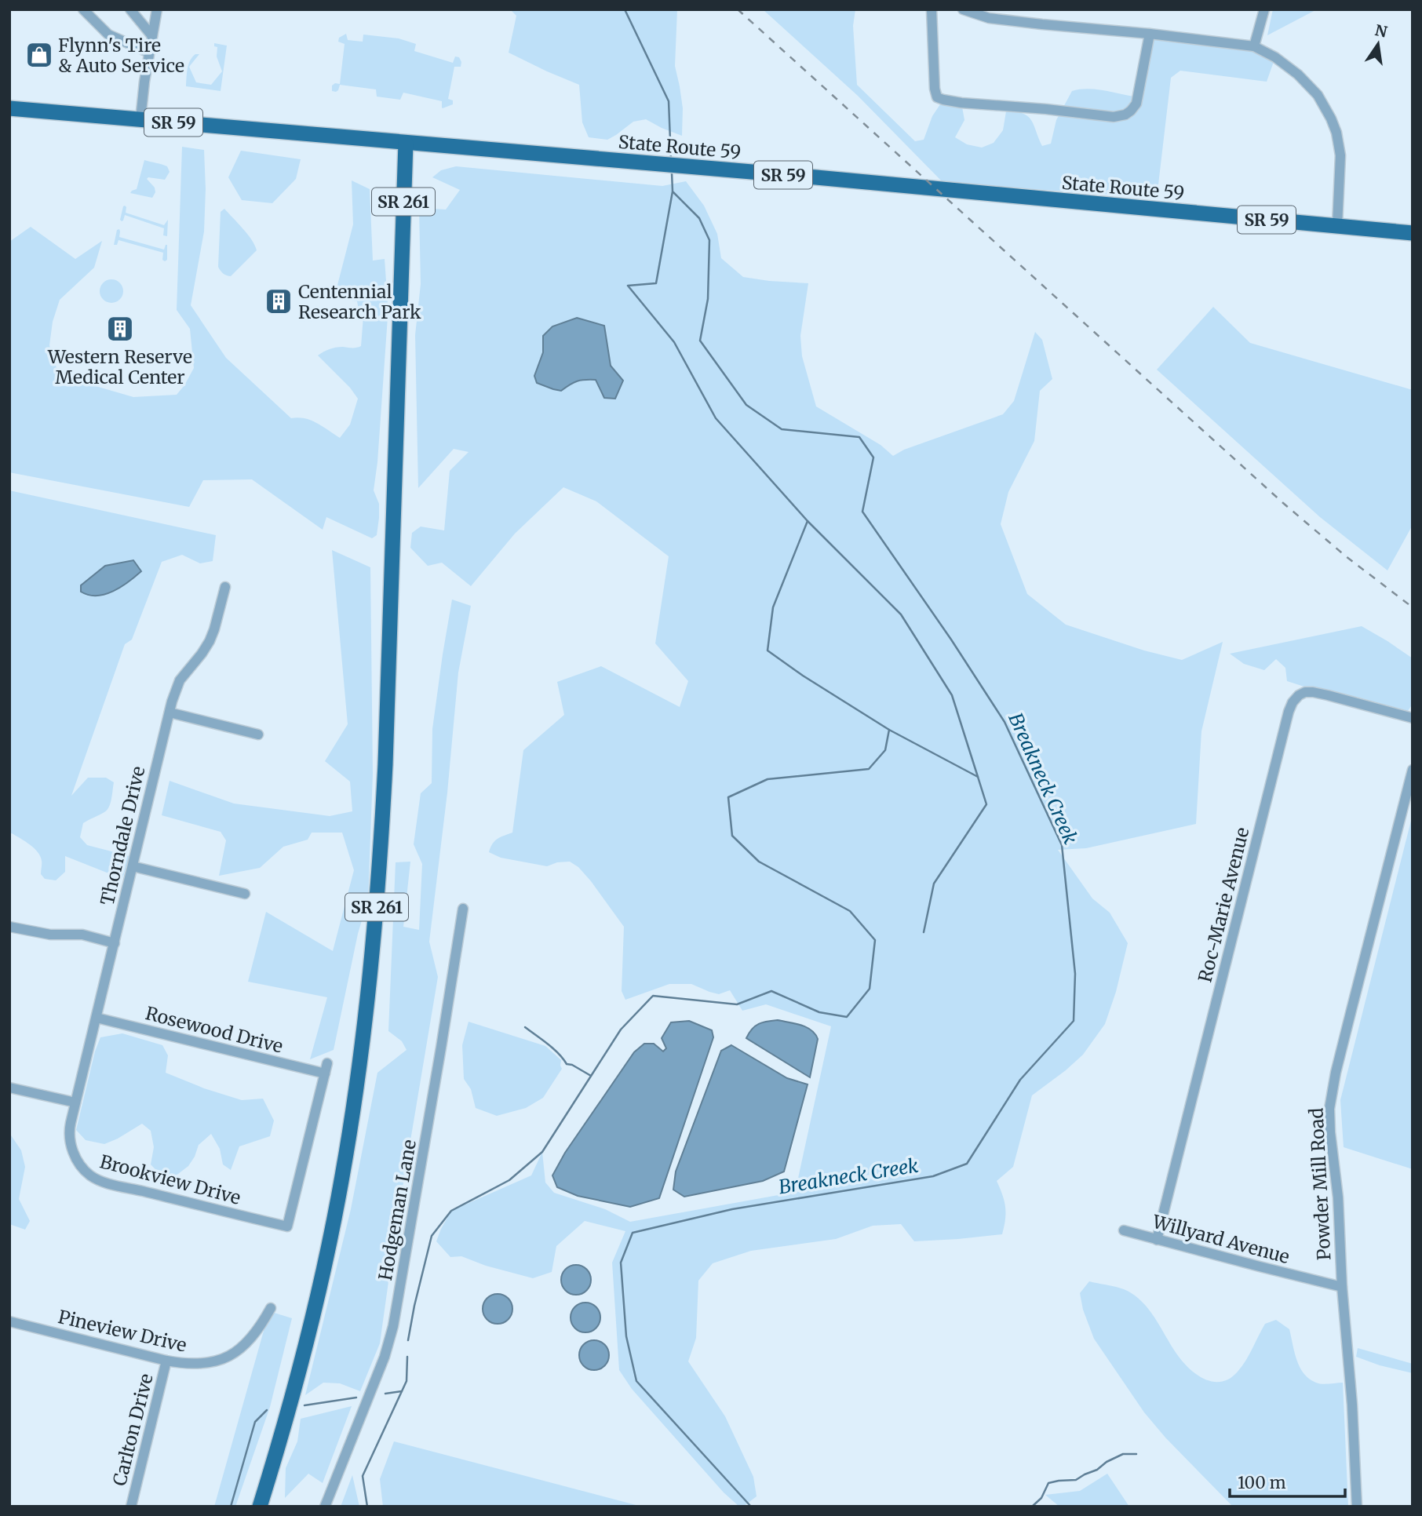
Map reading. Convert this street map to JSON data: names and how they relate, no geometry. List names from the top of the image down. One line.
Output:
{"streets":{"main road":["SR 59","State Route 59","SR 261"],"street":["Thorndale Drive","Roc-Marie Avenue","Rosewood Drive","Brookview Drive","Powder Mill Road","Hodgeman Lane","Willyard Avenue","Pineview Drive","Carlton Drive"]},"crossings":[["State Route 59","SR 261"],["Thorndale Drive","Rosewood Drive"],["Thorndale Drive","Brookview Drive"],["Roc-Marie Avenue","Willyard Avenue"],["Rosewood Drive","Brookview Drive"],["Powder Mill Road","Willyard Avenue"],["Pineview Drive","Carlton Drive"]],"water":["Breakneck Creek"],"places":{"shop":["Flynn's Tire & Auto Service"],"building":["Centennial Research Park","Western Reserve Medical Center"]},"scale_bar":"100 m","north":"top"}
